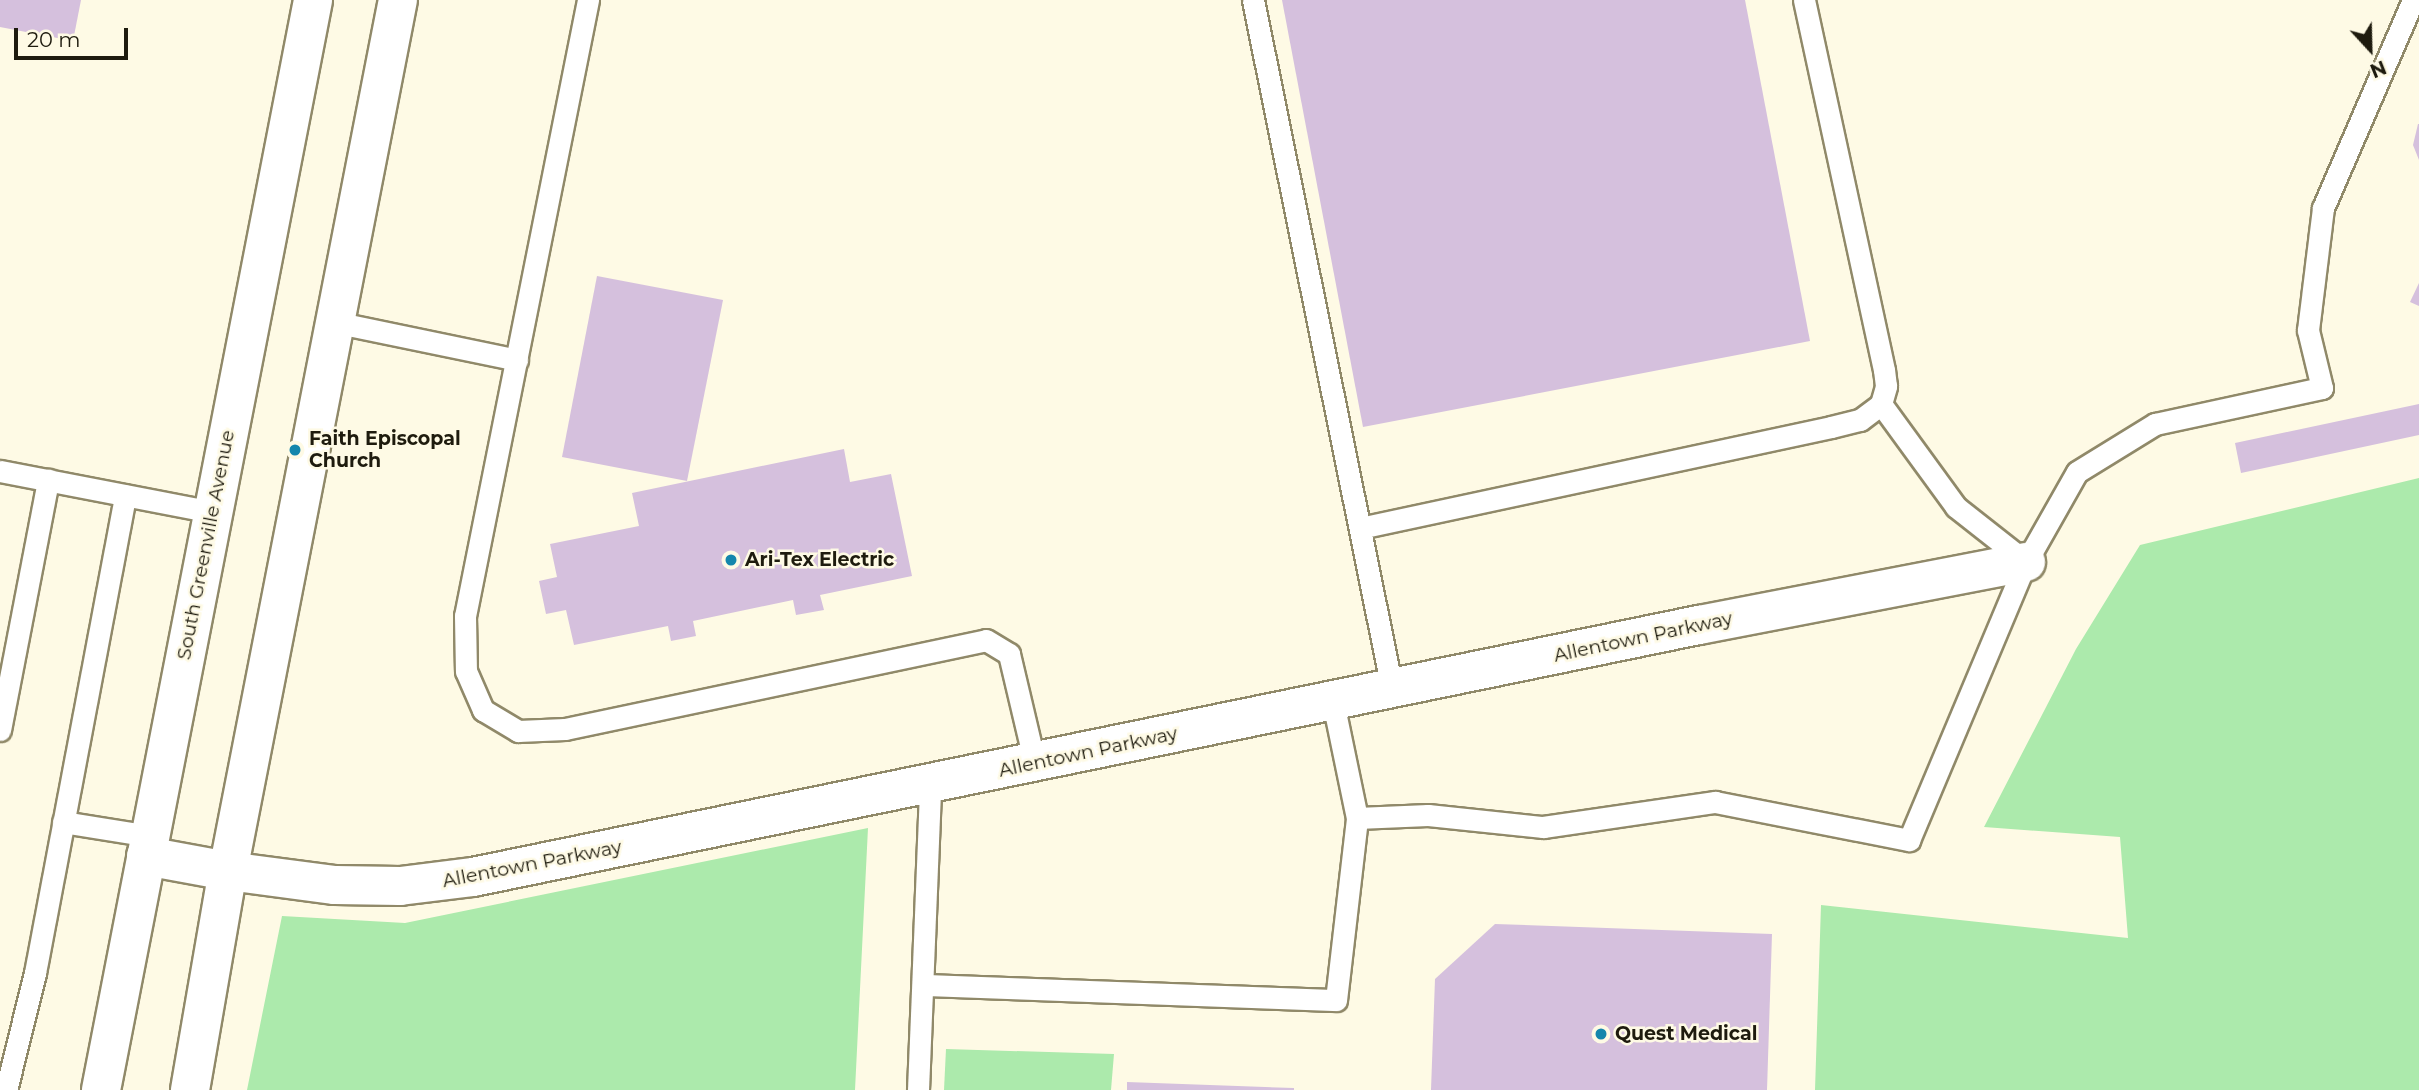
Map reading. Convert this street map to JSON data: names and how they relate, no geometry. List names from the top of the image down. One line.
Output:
{"streets":{"main road":["South Greenville Avenue","Allentown Parkway"]},"crossings":[["South Greenville Avenue","Allentown Parkway"]],"places":["Faith Episcopal Church","Ari-Tex Electric","Quest Medical"],"scale_bar":"20 m","north":"bottom"}
